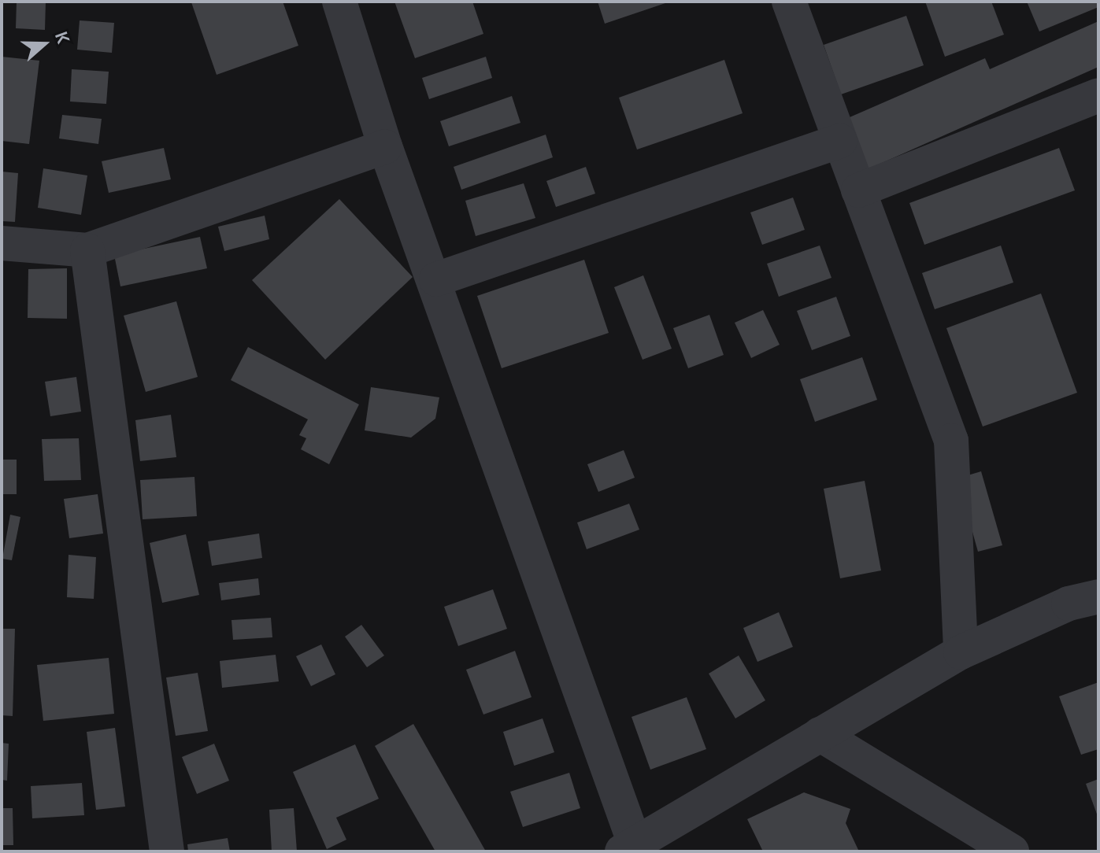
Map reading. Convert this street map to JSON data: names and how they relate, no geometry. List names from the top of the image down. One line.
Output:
{"north":"right"}
